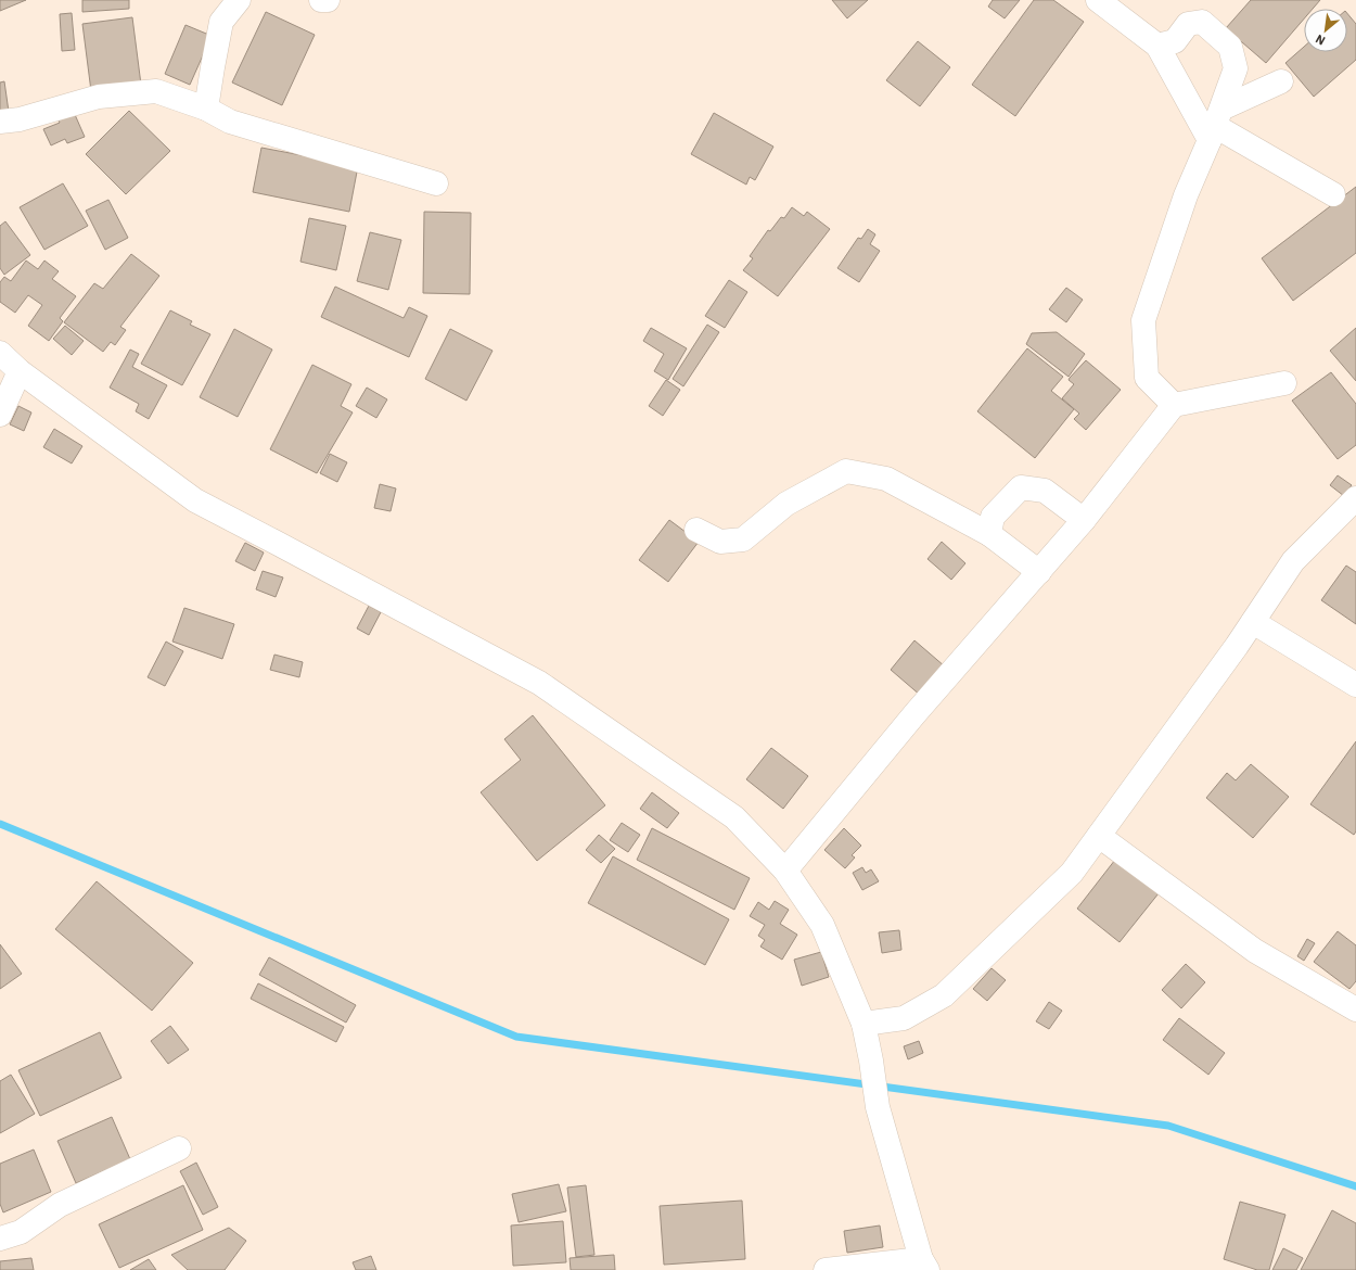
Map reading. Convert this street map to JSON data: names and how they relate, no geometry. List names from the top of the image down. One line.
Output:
{"north":"bottom left"}
